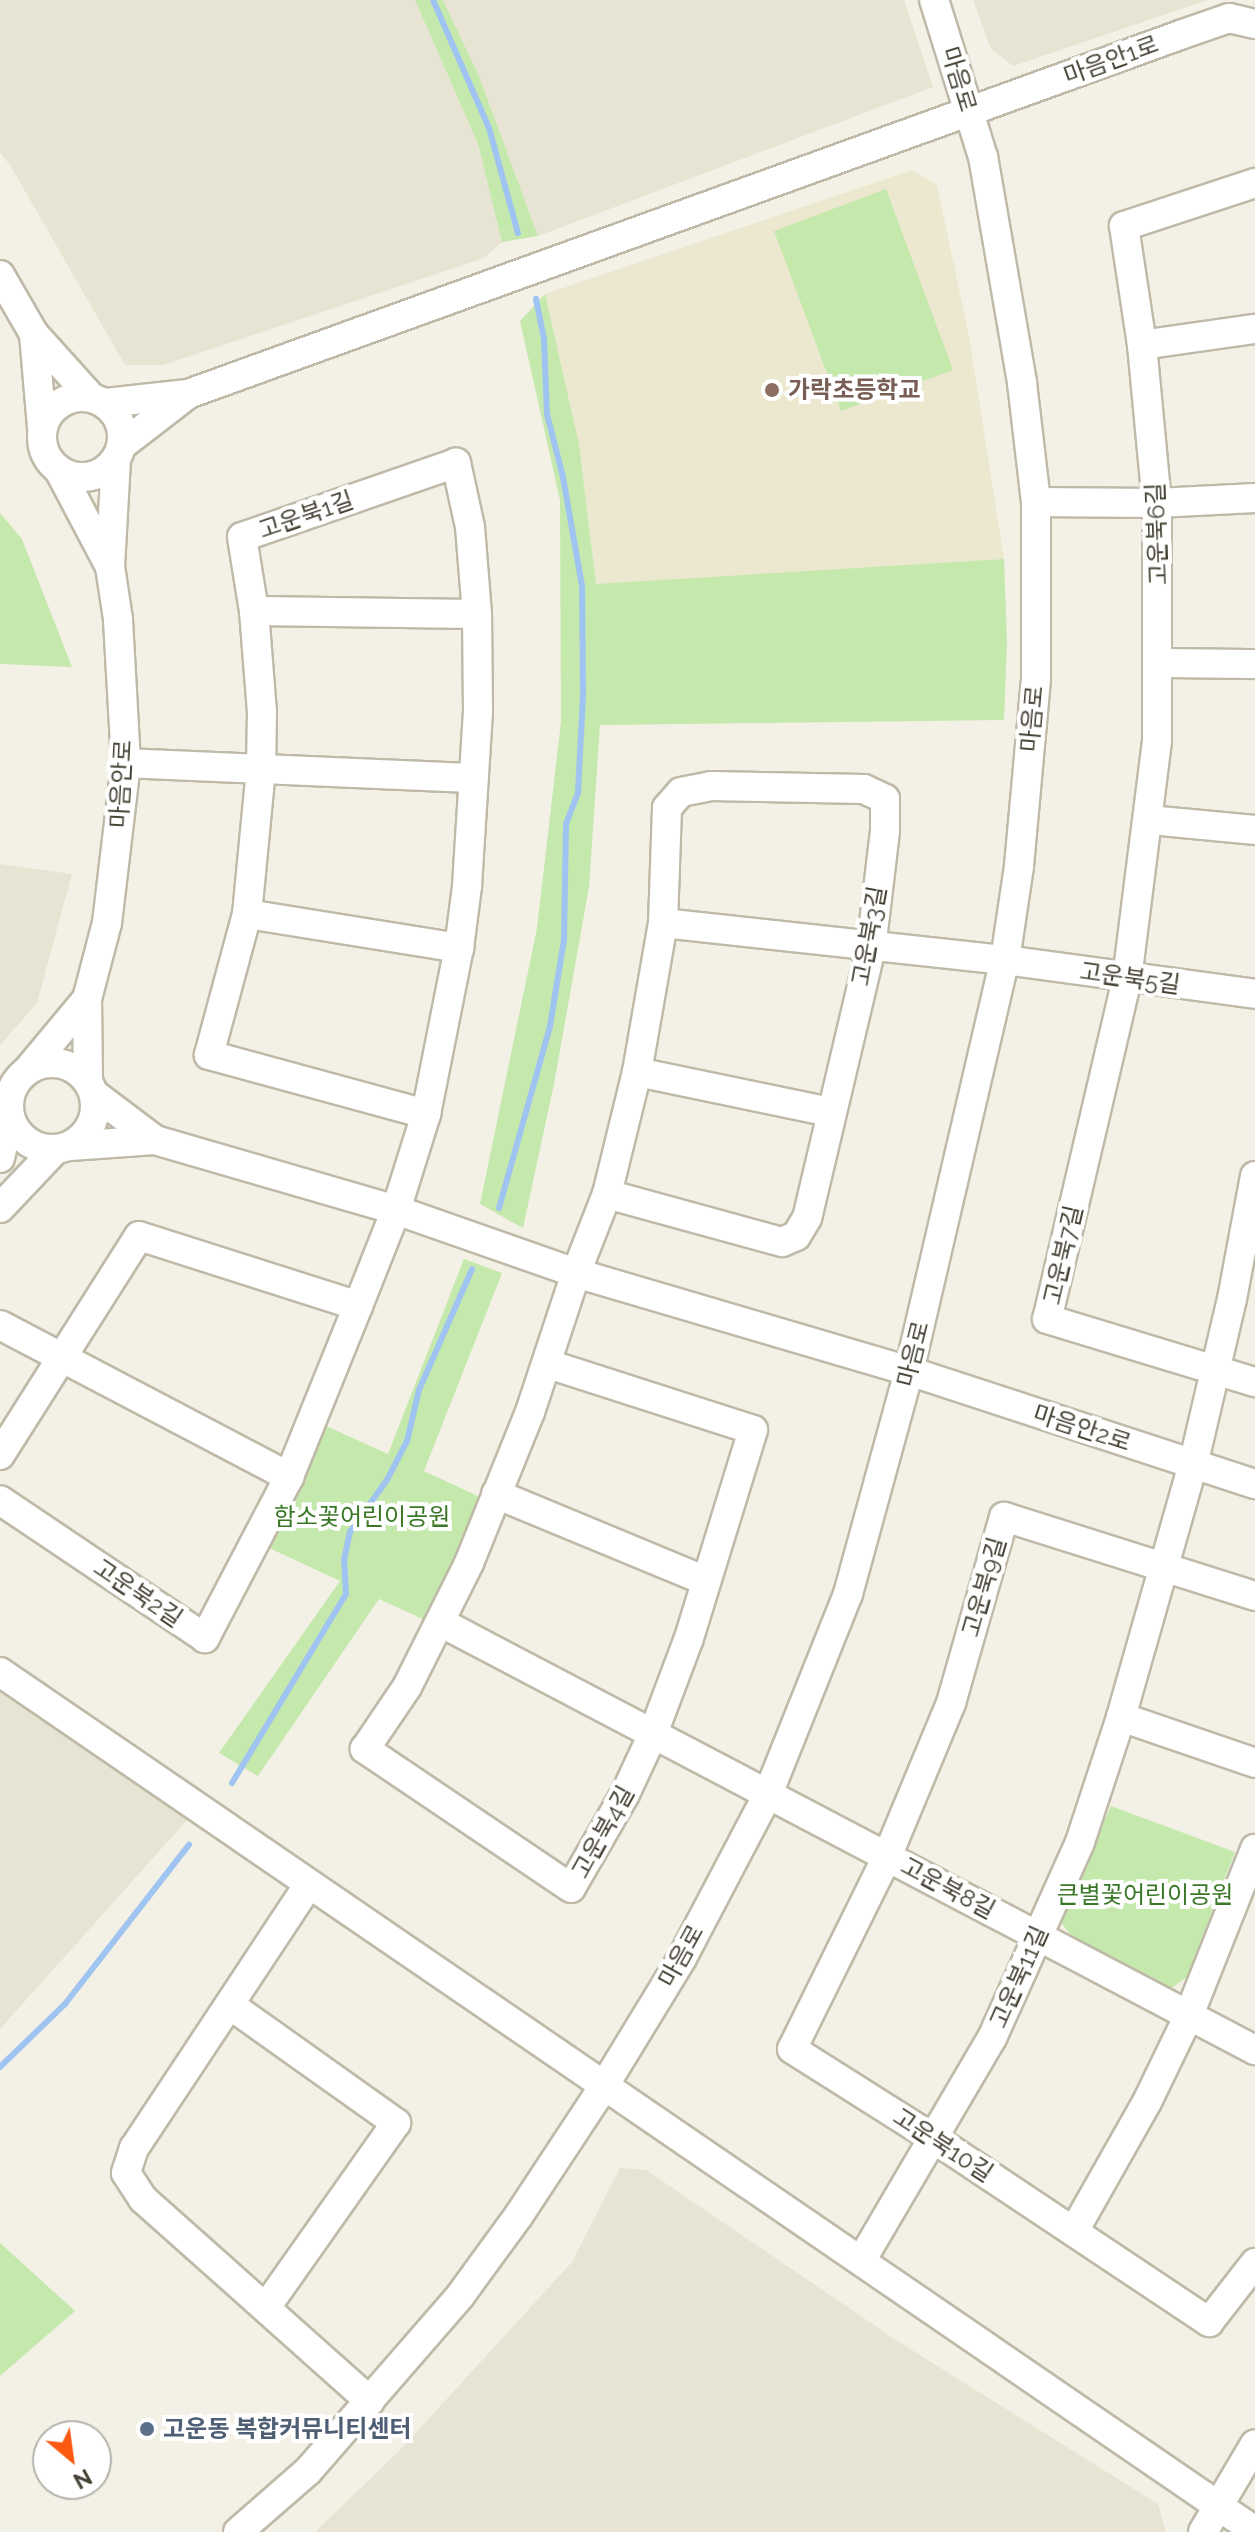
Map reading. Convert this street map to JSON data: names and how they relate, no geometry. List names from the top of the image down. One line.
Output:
{"streets":{"street":["마음안1로","마음로","고운북1길","고운북6길","마음안로","고운북3길","고운북5길","고운북7길","마음안2로","고운북9길","고운북2길","고운북4길","고운북8길","고운북11길","고운북10길"]},"crossings":[["마음안1로","마음로"],["마음로","고운북5길"],["마음로","마음안2로"],["마음로","고운북8길"],["고운북1길","마음안2로"],["고운북1길","고운북2길"],["고운북6길","고운북5길"],["고운북6길","고운북7길"],["고운북3길","고운북5길"],["고운북3길","고운북4길"],["고운북5길","고운북7길"],["고운북7길","고운북11길"],["마음안2로","고운북2길"],["마음안2로","고운북4길"],["마음안2로","고운북11길"],["고운북9길","고운북8길"],["고운북9길","고운북11길"],["고운북9길","고운북10길"],["고운북4길","고운북8길"],["고운북8길","고운북11길"],["고운북8길","고운북10길"],["고운북11길","고운북10길"]],"parks":["함소꽃어린이공원","큰별꽃어린이공원"],"places":["가락초등학교","고운동 복합커뮤니티센터"],"north":"bottom right"}
